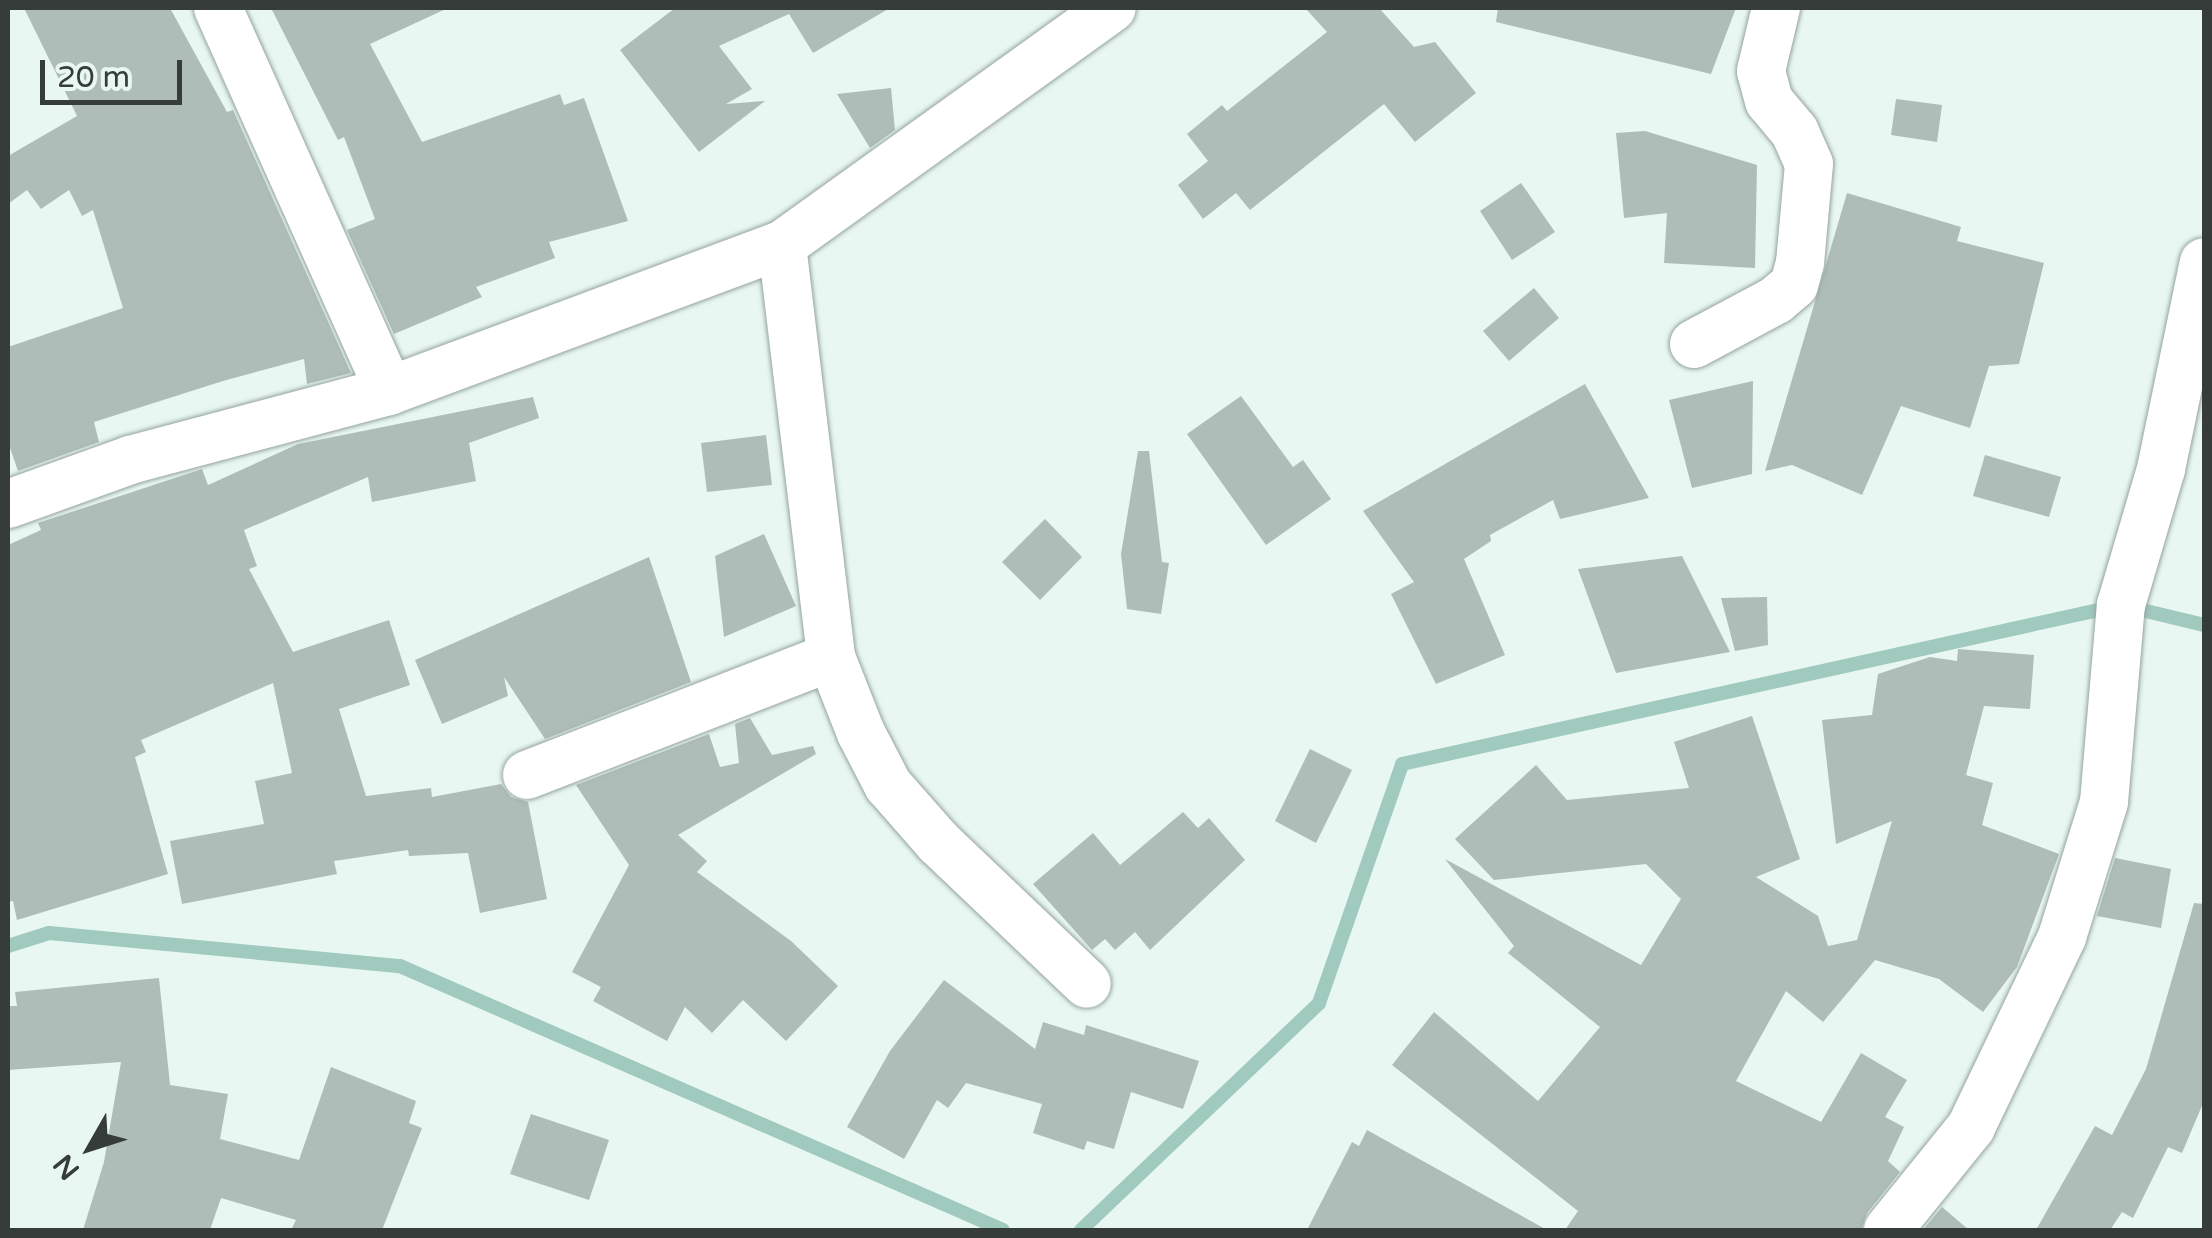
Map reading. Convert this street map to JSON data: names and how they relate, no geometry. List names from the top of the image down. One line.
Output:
{"scale_bar":"20 m","north":"bottom left"}
